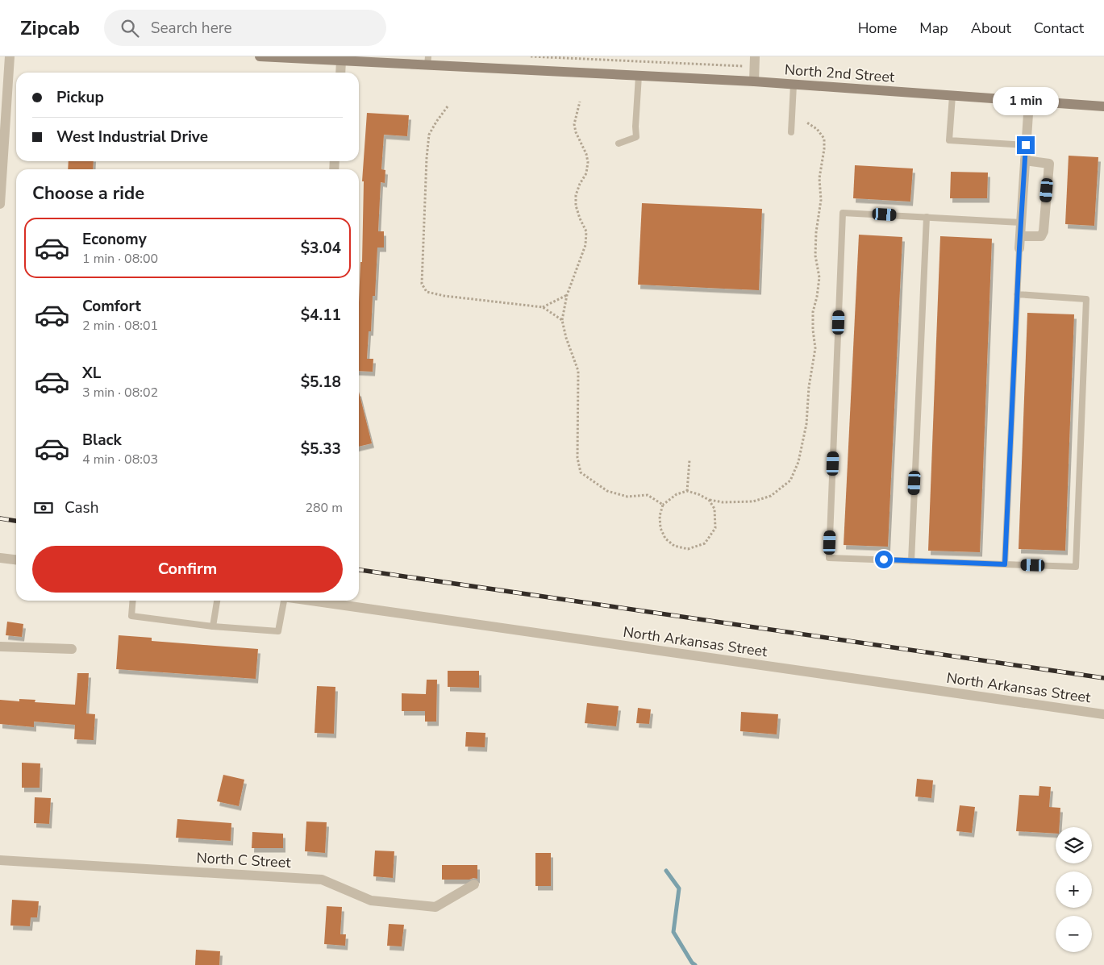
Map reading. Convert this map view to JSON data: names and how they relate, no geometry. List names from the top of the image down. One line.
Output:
{"streets":{"main road":["North 2nd Street"],"street":["North Arkansas Street","North C Street"]},"page":{"header":"Zipcab","search":"Search here","nav":["Home","Map","About","Contact"],"banner":["Pickup","West Industrial Drive"],"bubble":"1 min","heading":"Choose a ride","list":[{"name":"Economy","note":"1 min · 08:00","value":"$3.04"},{"name":"Comfort","note":"2 min · 08:01","value":"$4.11"},{"name":"XL","note":"3 min · 08:02","value":"$5.18"},{"name":"Black","note":"4 min · 08:03","value":"$5.33"}],"pay":["Cash","280 m"],"buttons":"Confirm","map_buttons":["+","−"]}}
